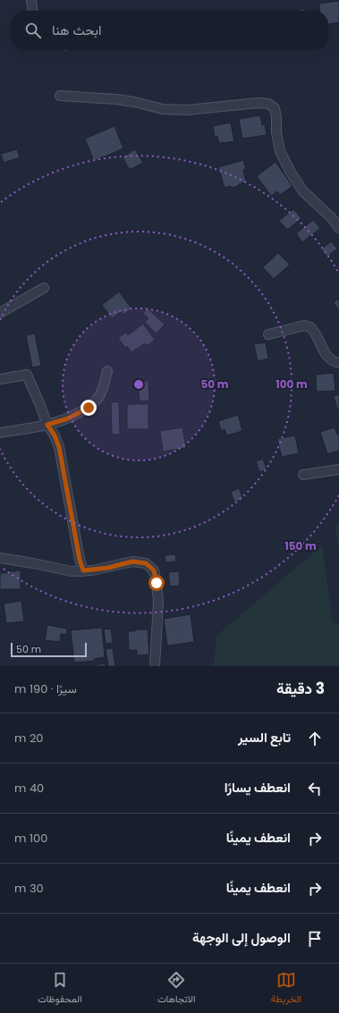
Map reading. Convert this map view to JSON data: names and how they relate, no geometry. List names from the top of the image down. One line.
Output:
{"scale_bar":"50 m","page":{"search":"ابحث هنا","scale":"50 m","heading":["3 دقيقة","سيرًا · 190 m"],"list":[["تابع السير","20 m"],["انعطف يسارًا","40 m"],["انعطف يمينًا","100 m"],["انعطف يمينًا","30 m"],"الوصول إلى الوجهة"],"nav":["الخريطة","الاتجاهات","المحفوظات"]},"rings":["50 m","100 m","150 m"]}
